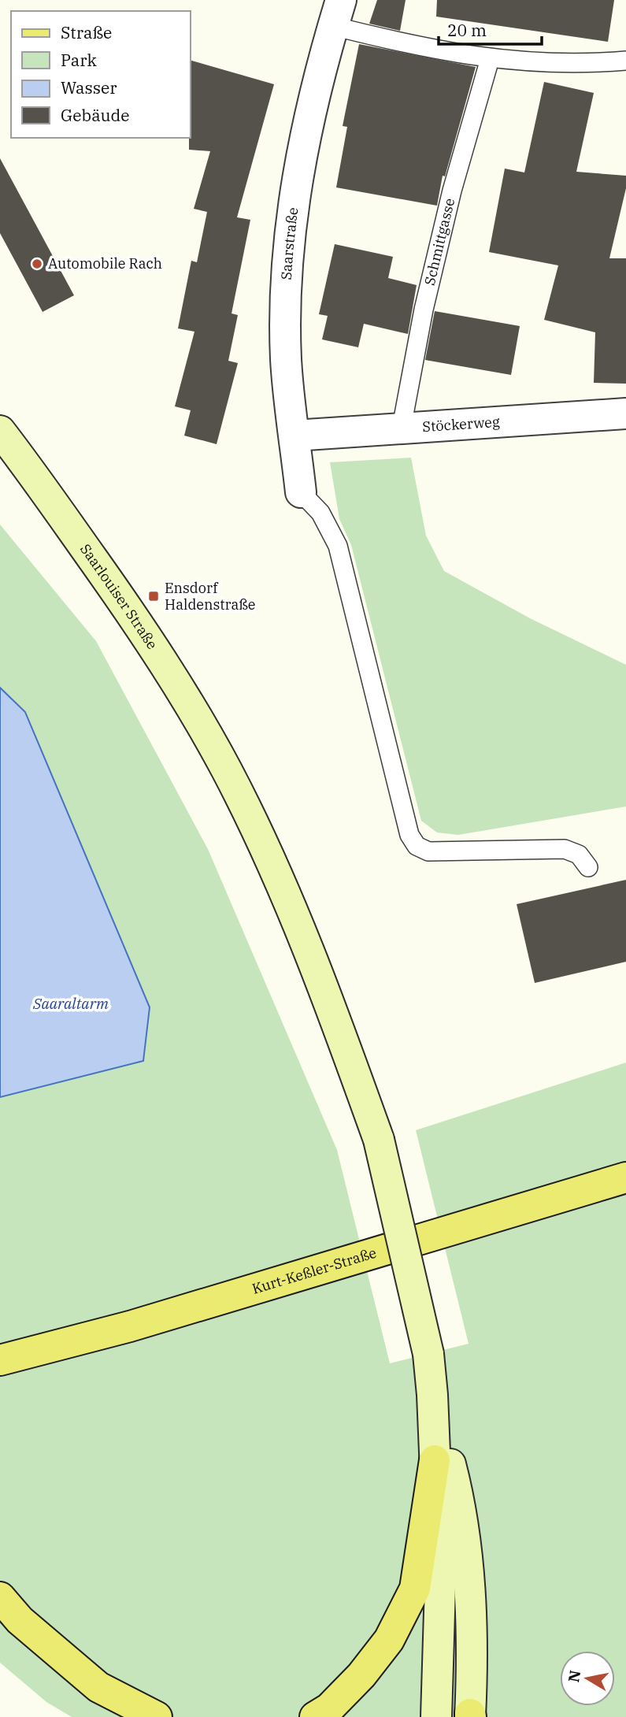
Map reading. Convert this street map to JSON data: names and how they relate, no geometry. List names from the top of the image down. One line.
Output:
{"streets":{"main road":["Saarlouiser Straße","Kurt-Keßler-Straße"],"street":["Saarstraße","Stöckerweg"],"lane":["Schmittgasse"]},"crossings":[["Schmittgasse","Stöckerweg"],["Saarstraße","Stöckerweg"]],"water":["Saaraltarm"],"places":{"other":["Automobile Rach"],"transit":["Ensdorf Haldenstraße"]},"legend":["Straße","Park","Wasser","Gebäude"],"scale_bar":"20 m","north":"left"}
